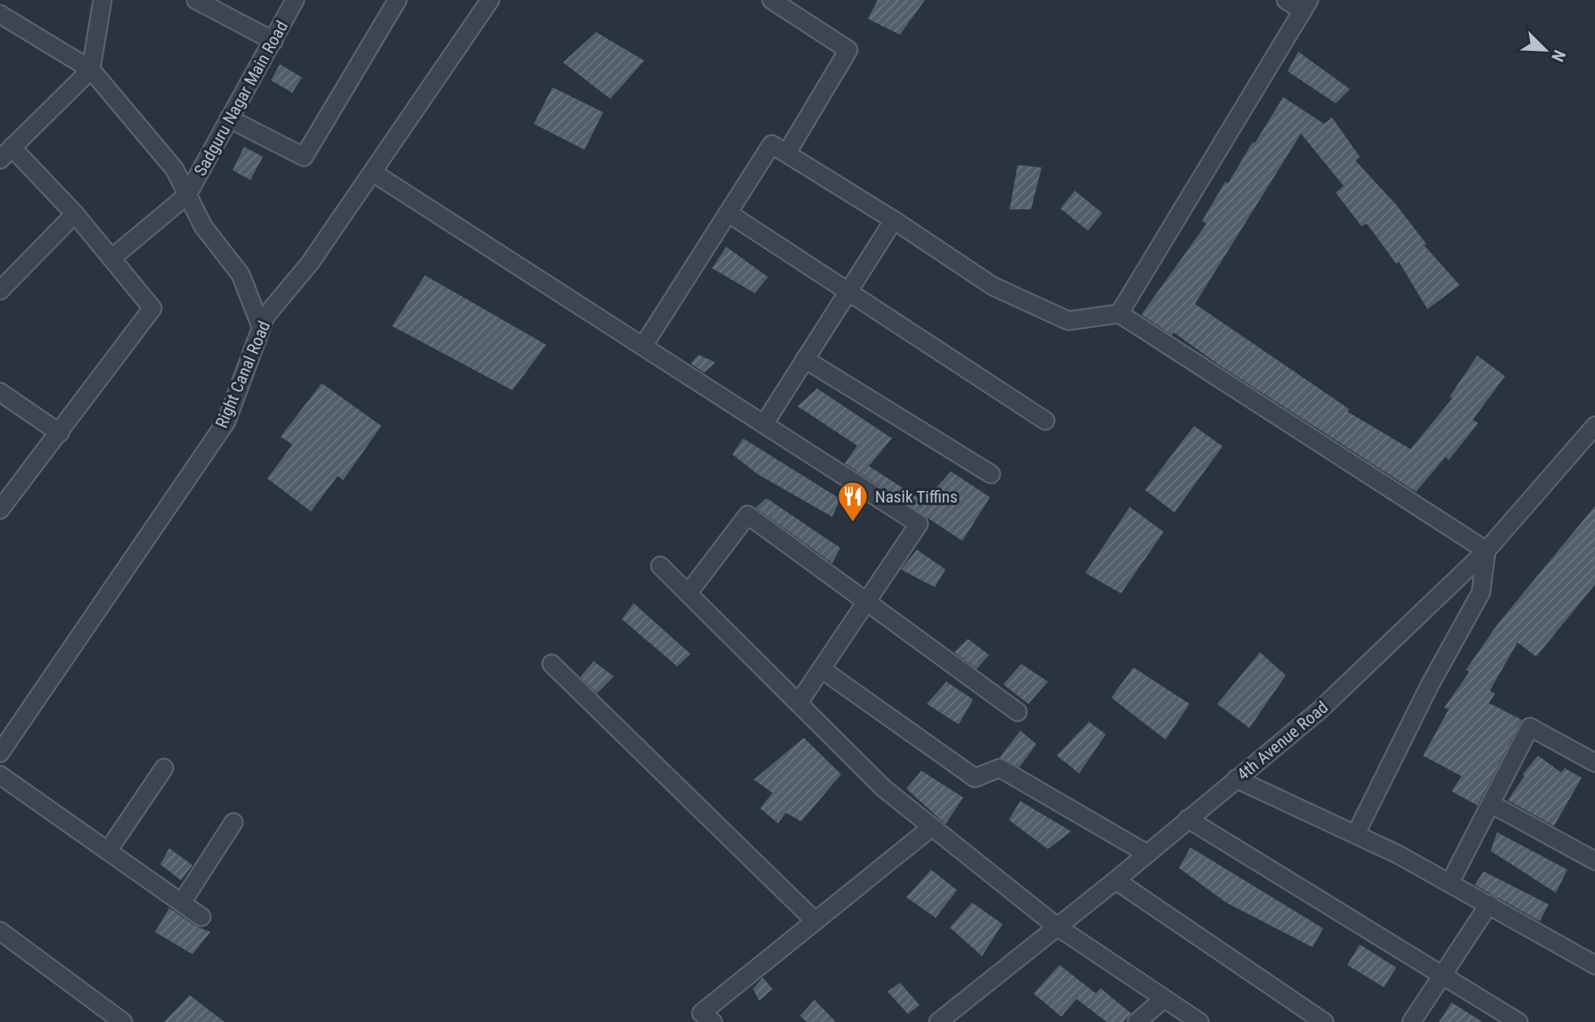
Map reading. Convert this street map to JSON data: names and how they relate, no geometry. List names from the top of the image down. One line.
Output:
{"streets":{"street":["Sadguru Nagar Main Road","Right Canal Road","4th Avenue Road"]},"places":{"restaurant":["Nasik Tiffins"]},"north":"bottom right"}
